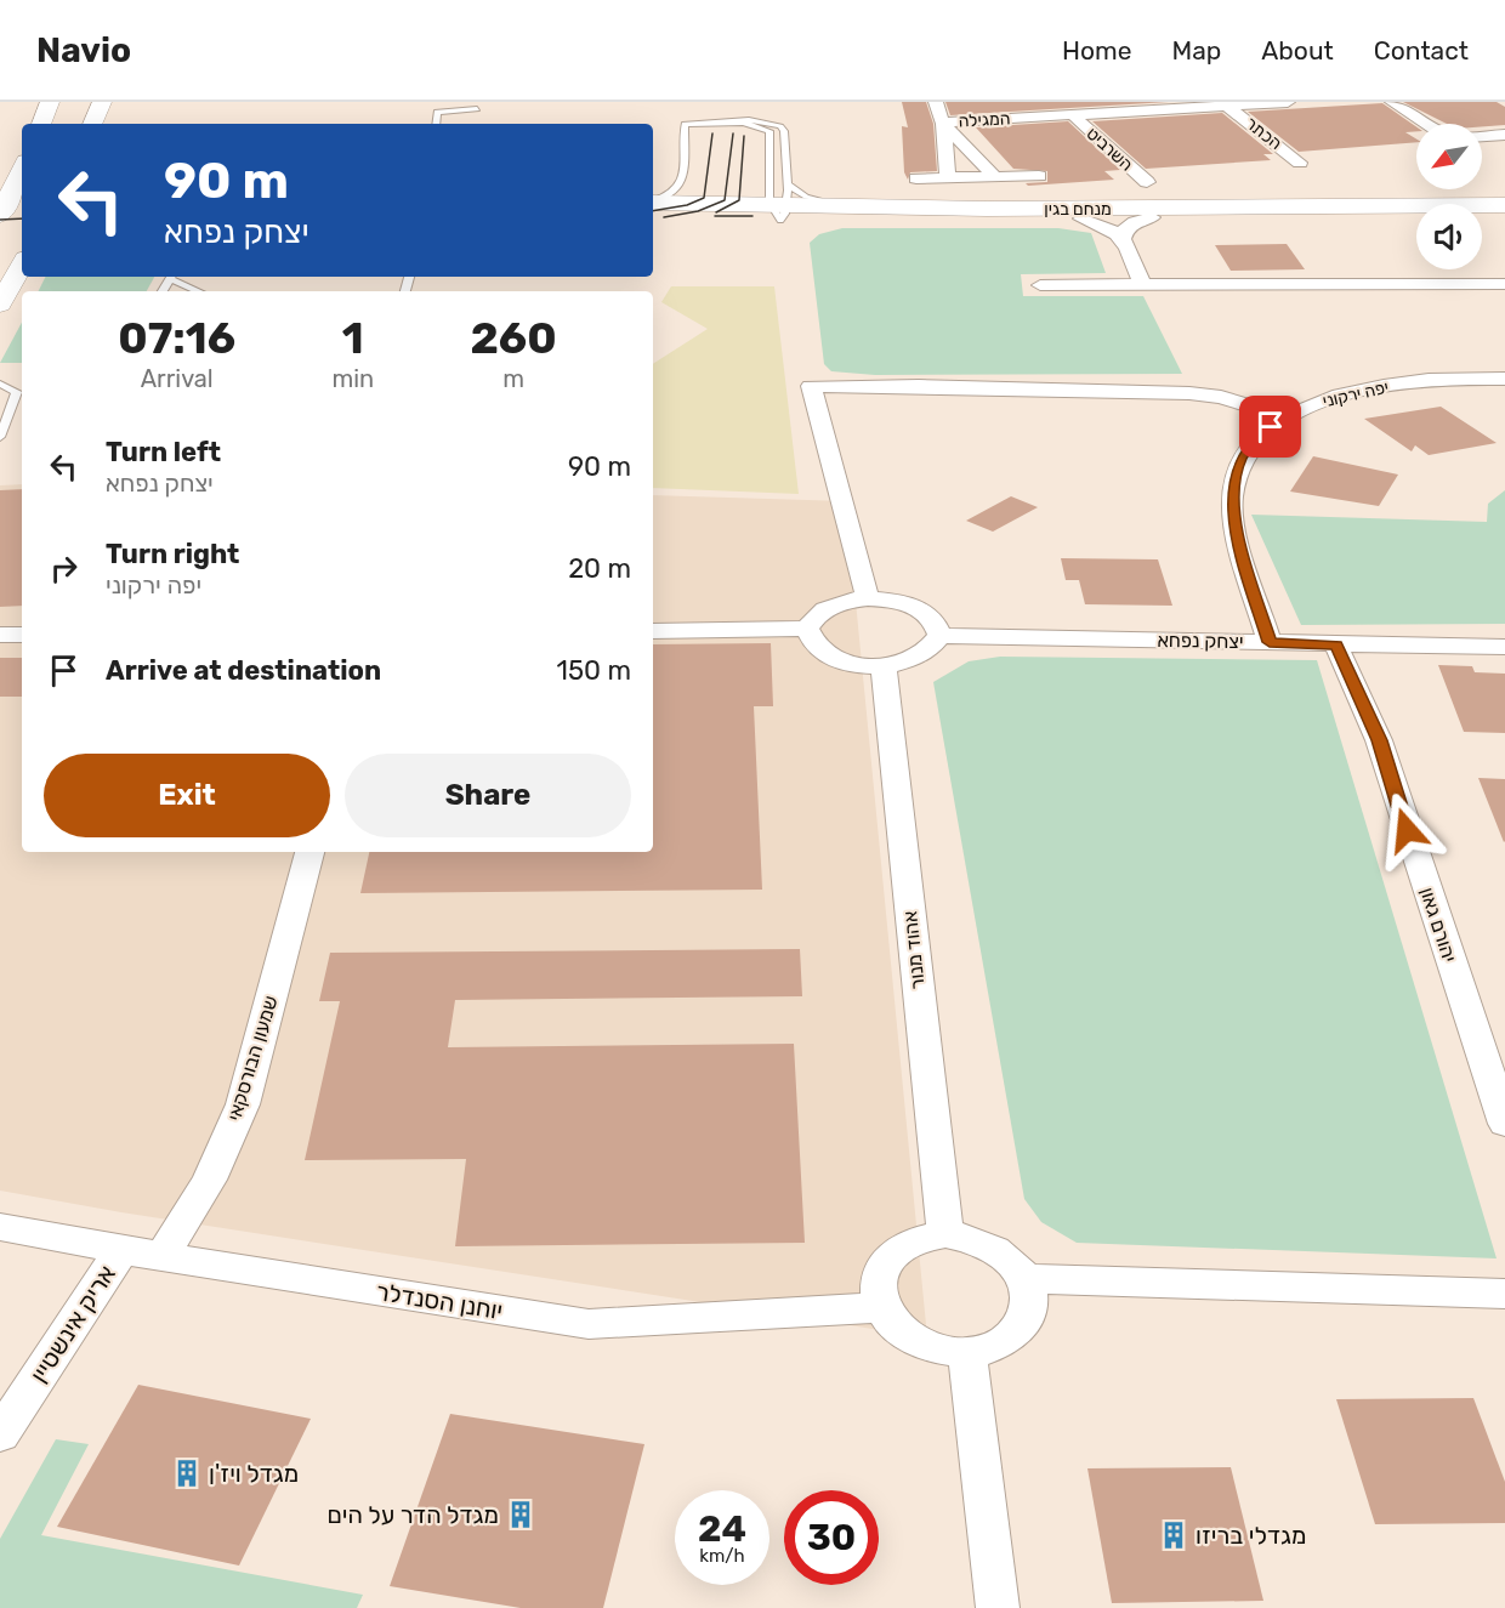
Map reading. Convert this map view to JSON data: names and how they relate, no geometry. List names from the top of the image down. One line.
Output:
{"streets":{"street":["המגילה","הכתר","השרביט","מנחם בגין","יפה ירקוני","יצחק נפחא","יהורם גאון","אהוד מנור","שמעון הבורסקאי","יוחנן הסנדלר","אריק אינשטיין"]},"crossings":[["המגילה","הכתר"],["המגילה","השרביט"],["יפה ירקוני","יצחק נפחא"],["יצחק נפחא","יהורם גאון"],["אהוד מנור","יוחנן הסנדלר"],["שמעון הבורסקאי","יוחנן הסנדלר"],["יוחנן הסנדלר","אריק אינשטיין"]],"places":{"building":["מגדל ויז'ן","מגדל הדר על הים","מגדלי בריזו"]},"north":"bottom left","page":{"header":"Navio","nav":["Home","Map","About","Contact"],"turn":["90 m","יצחק נפחא"],"eta":["07:16","Arrival","1","min","260","m"],"list":[{"name":"Turn left","note":"יצחק נפחא","value":"90 m"},{"name":"Turn right","note":"יפה ירקוני","value":"20 m"},{"name":"Arrive at destination","value":"150 m"}],"buttons":["Exit","Share"],"speed":"24 km/h","limit":"30"}}
